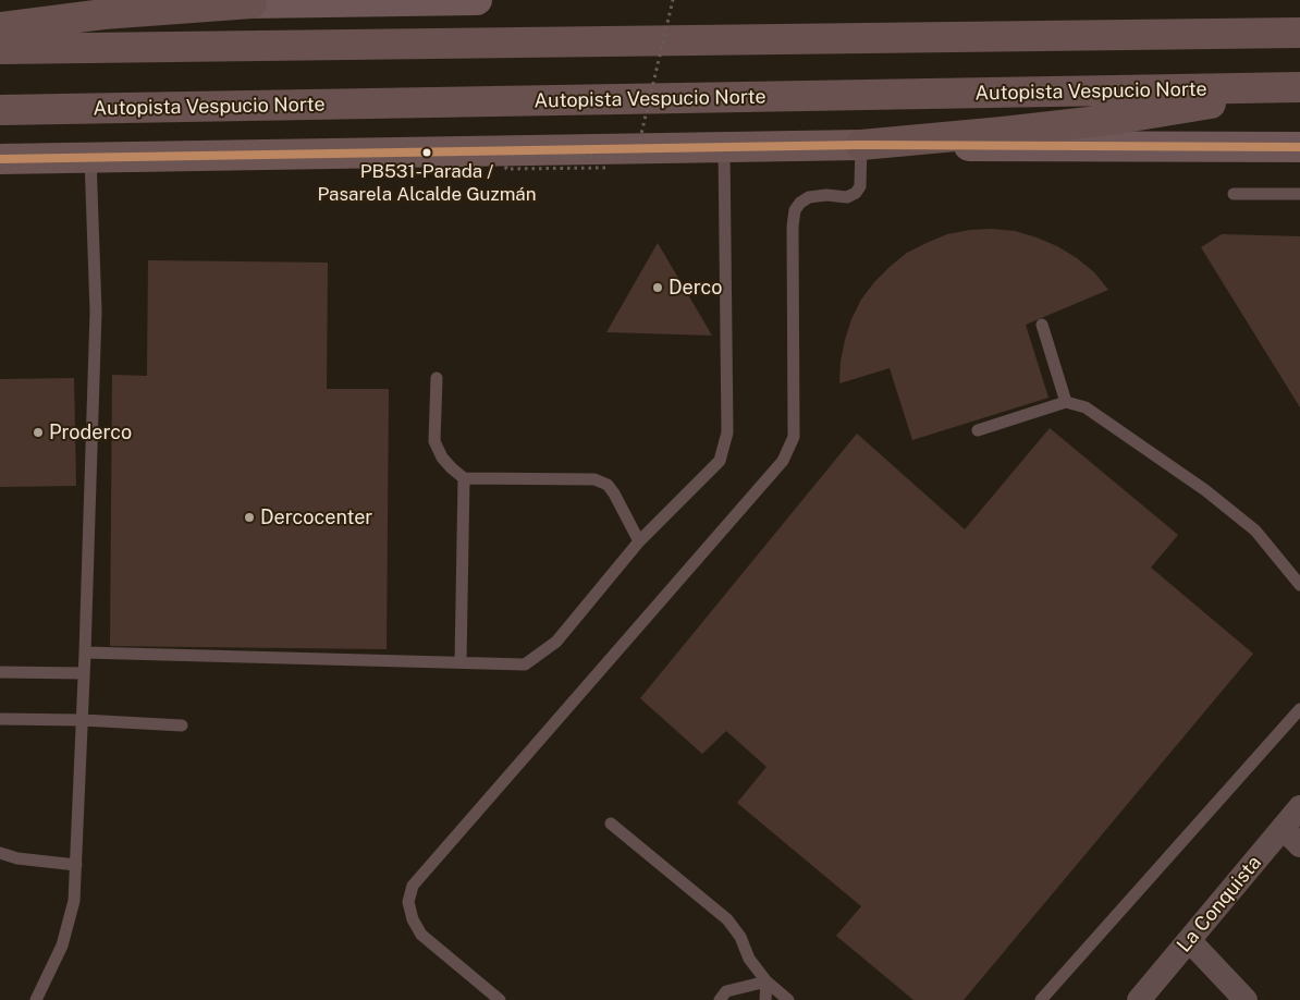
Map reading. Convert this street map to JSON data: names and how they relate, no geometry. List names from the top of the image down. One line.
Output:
{"streets":{"highway":["Autopista Vespucio Norte"],"street":["La Conquista"]},"places":["PB531-Parada / Pasarela Alcalde Guzmán","Derco","Proderco","Dercocenter"]}
